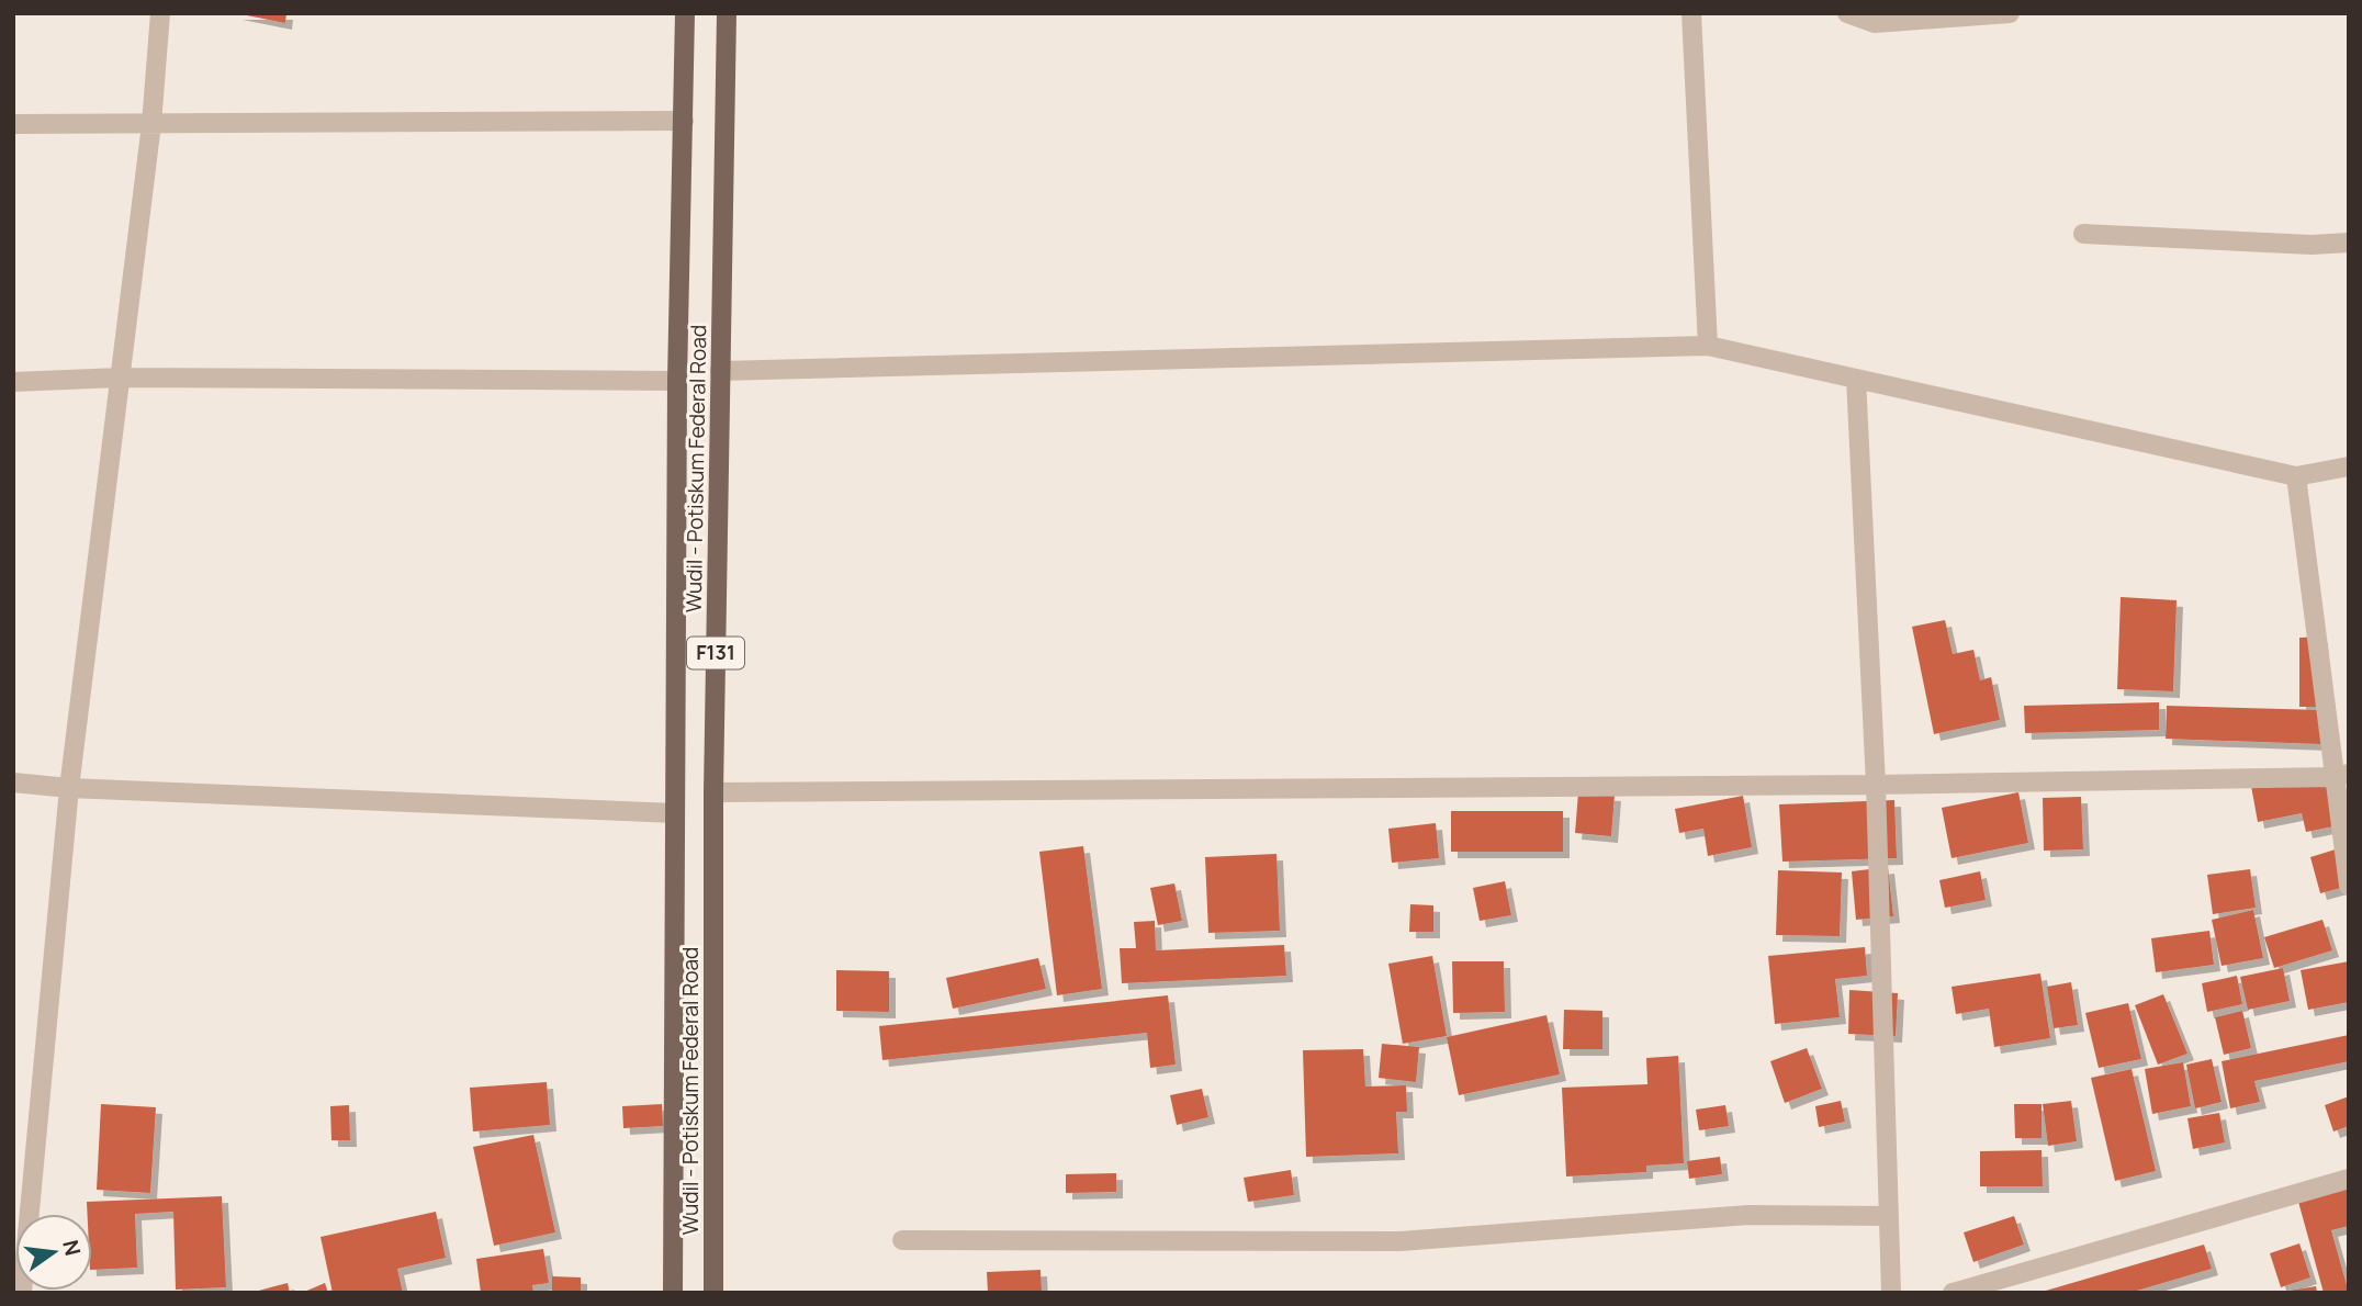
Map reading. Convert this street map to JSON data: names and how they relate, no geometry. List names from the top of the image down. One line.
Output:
{"streets":{"main road":["Wudil - Potiskum Federal Road","F131"]},"north":"right"}
